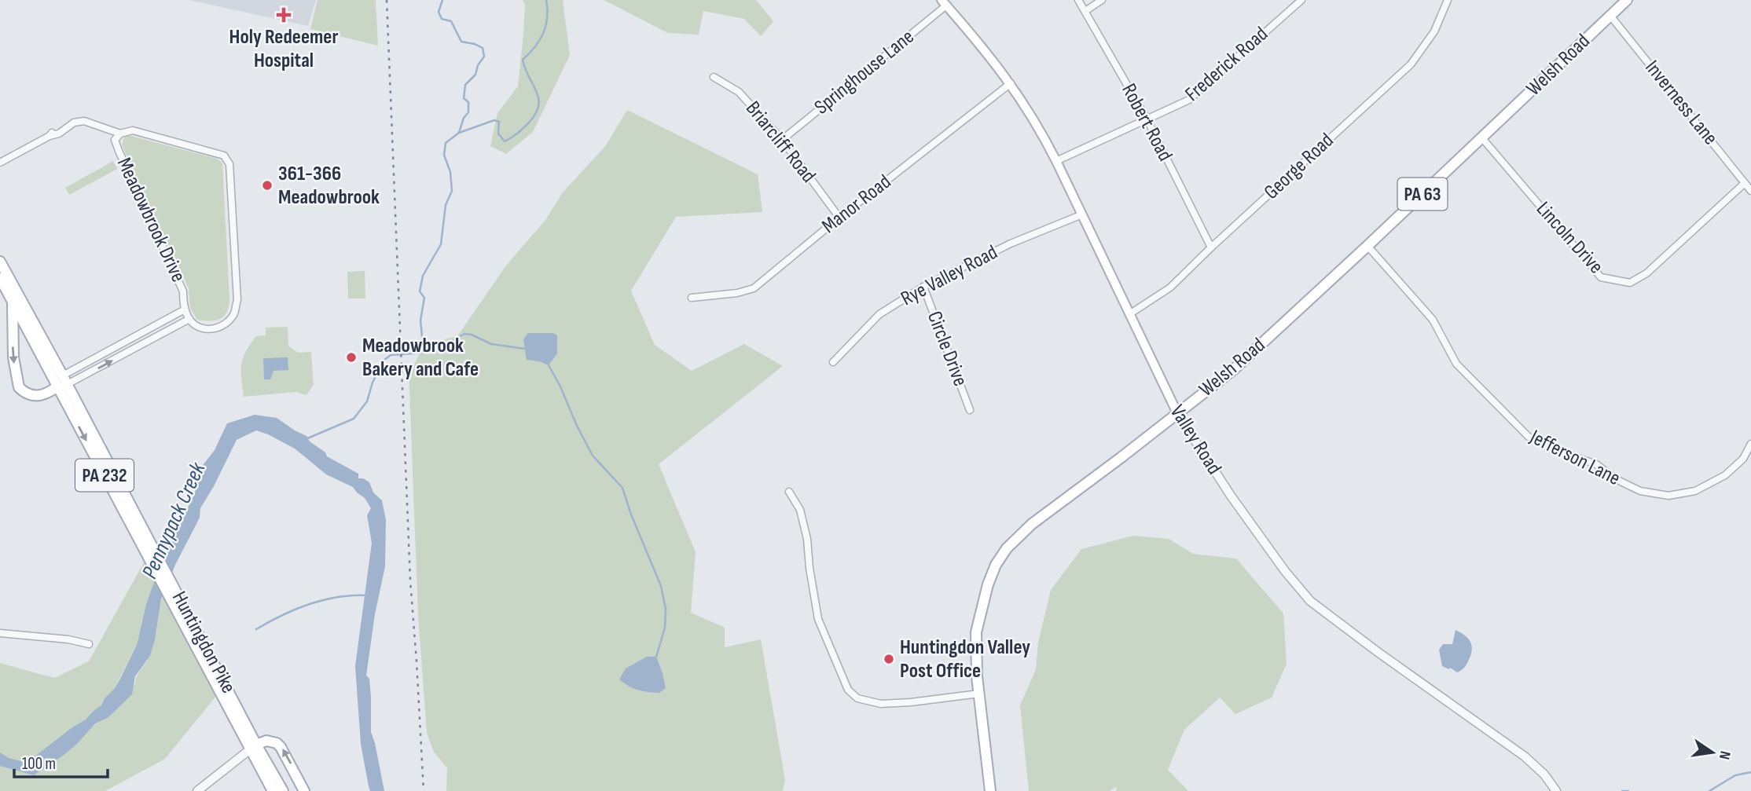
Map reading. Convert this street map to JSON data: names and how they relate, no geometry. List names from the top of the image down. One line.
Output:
{"streets":{"main road":["Welsh Road","PA 63","Valley Road","PA 232","Huntingdon Pike"],"street":["Frederick Road","Springhouse Lane","Inverness Lane","Robert Road","Briarcliff Road","George Road","Manor Road","Meadowbrook Drive","Lincoln Drive","Rye Valley Road","Circle Drive","Jefferson Lane"]},"crossings":[["Frederick Road","Robert Road"],["Frederick Road","Valley Road"],["Welsh Road","Inverness Lane"],["Welsh Road","Lincoln Drive"],["Welsh Road","Valley Road"],["Welsh Road","Jefferson Lane"],["Springhouse Lane","Briarcliff Road"],["Springhouse Lane","Valley Road"],["Inverness Lane","Lincoln Drive"],["Robert Road","George Road"],["Briarcliff Road","Manor Road"],["George Road","Valley Road"],["Manor Road","Valley Road"],["Meadowbrook Drive","Huntingdon Pike"],["Rye Valley Road","Circle Drive"],["Rye Valley Road","Valley Road"]],"water":["Pennypack Creek"],"places":{"health":["Holy Redeemer Hospital"],"other":["361-366 Meadowbrook","Meadowbrook Bakery and Cafe","Huntingdon Valley Post Office"]},"scale_bar":"100 m","north":"right"}
